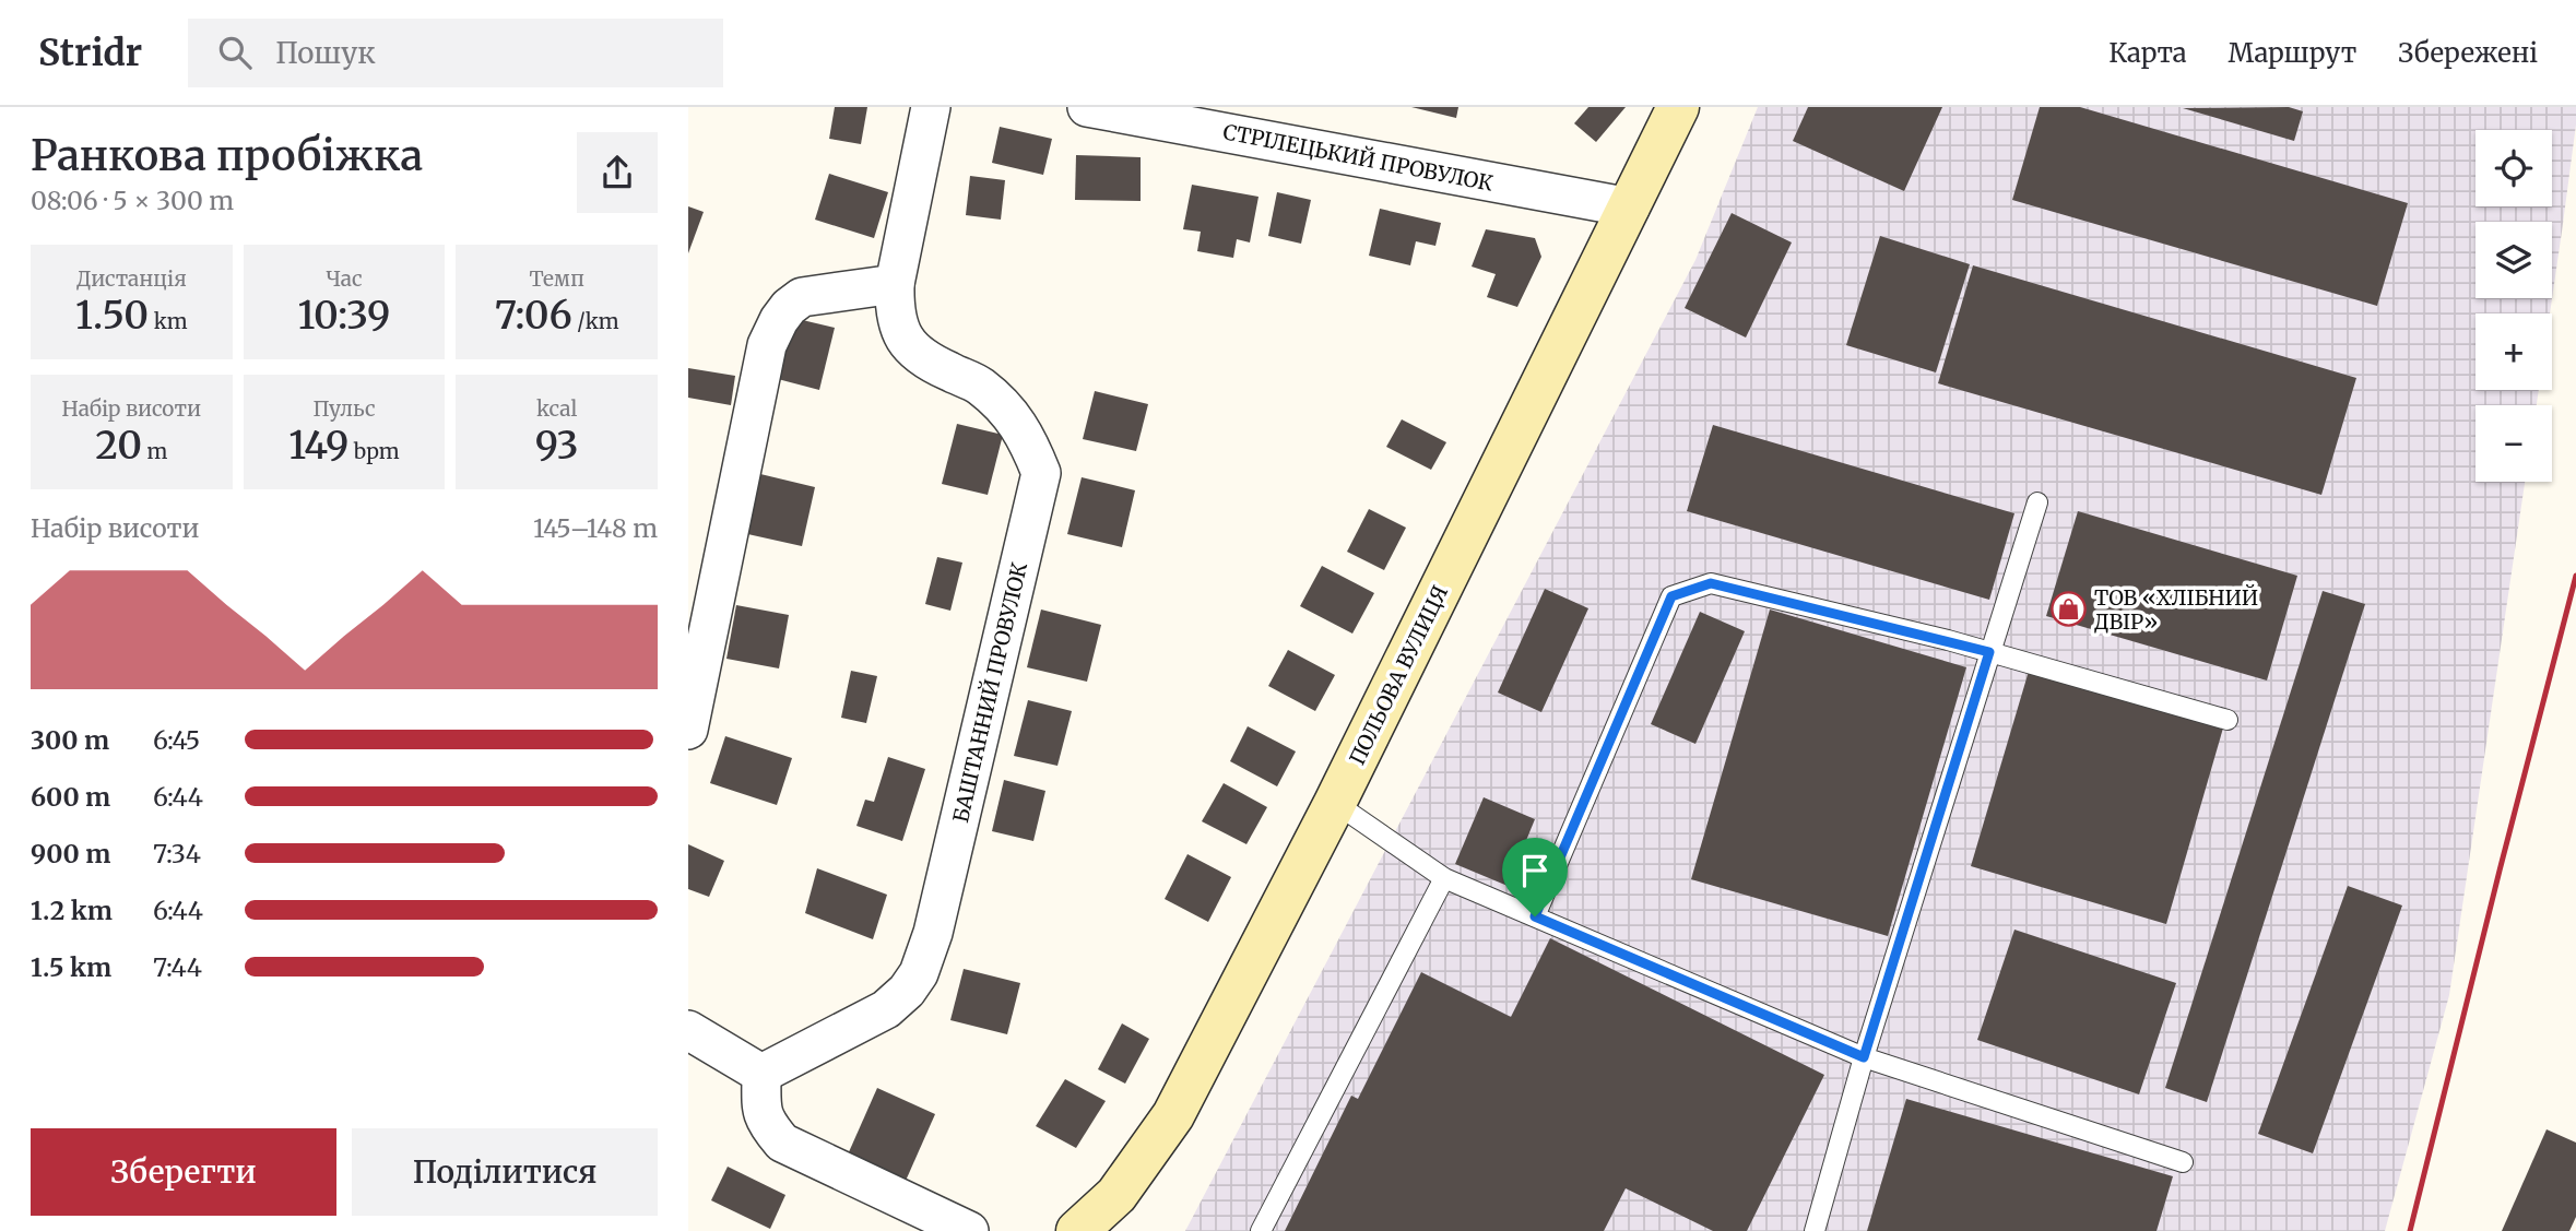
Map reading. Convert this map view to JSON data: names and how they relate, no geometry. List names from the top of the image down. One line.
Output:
{"streets":{"main road":["ПОЛЬОВА ВУЛИЦЯ"],"street":["СТРІЛЕЦЬКИЙ ПРОВУЛОК","БАШТАННИЙ ПРОВУЛОК"]},"crossings":[["СТРІЛЕЦЬКИЙ ПРОВУЛОК","ПОЛЬОВА ВУЛИЦЯ"]],"places":{"shop":["ТОВ «ХЛІБНИЙ ДВІР»"]},"page":{"header":"Stridr","search":"Пошук","nav":["Карта","Маршрут","Збережені"],"heading":["Ранкова пробіжка","08:06 · 5 × 300 m"],"map_buttons":["+","−"],"stats":[["Дистанція","1.50 km"],["Час","10:39"],["Темп","7:06 /km"],["Набір висоти","20 m"],["Пульс","149 bpm"],["kcal","93"]],"chart":["Набір висоти","145–148 m"],"list":[{"name":"300 m","note":"6:45"},{"name":"600 m","note":"6:44"},{"name":"900 m","note":"7:34"},{"name":"1.2 km","note":"6:44"},{"name":"1.5 km","note":"7:44"}],"buttons":["Зберегти","Поділитися"]}}
